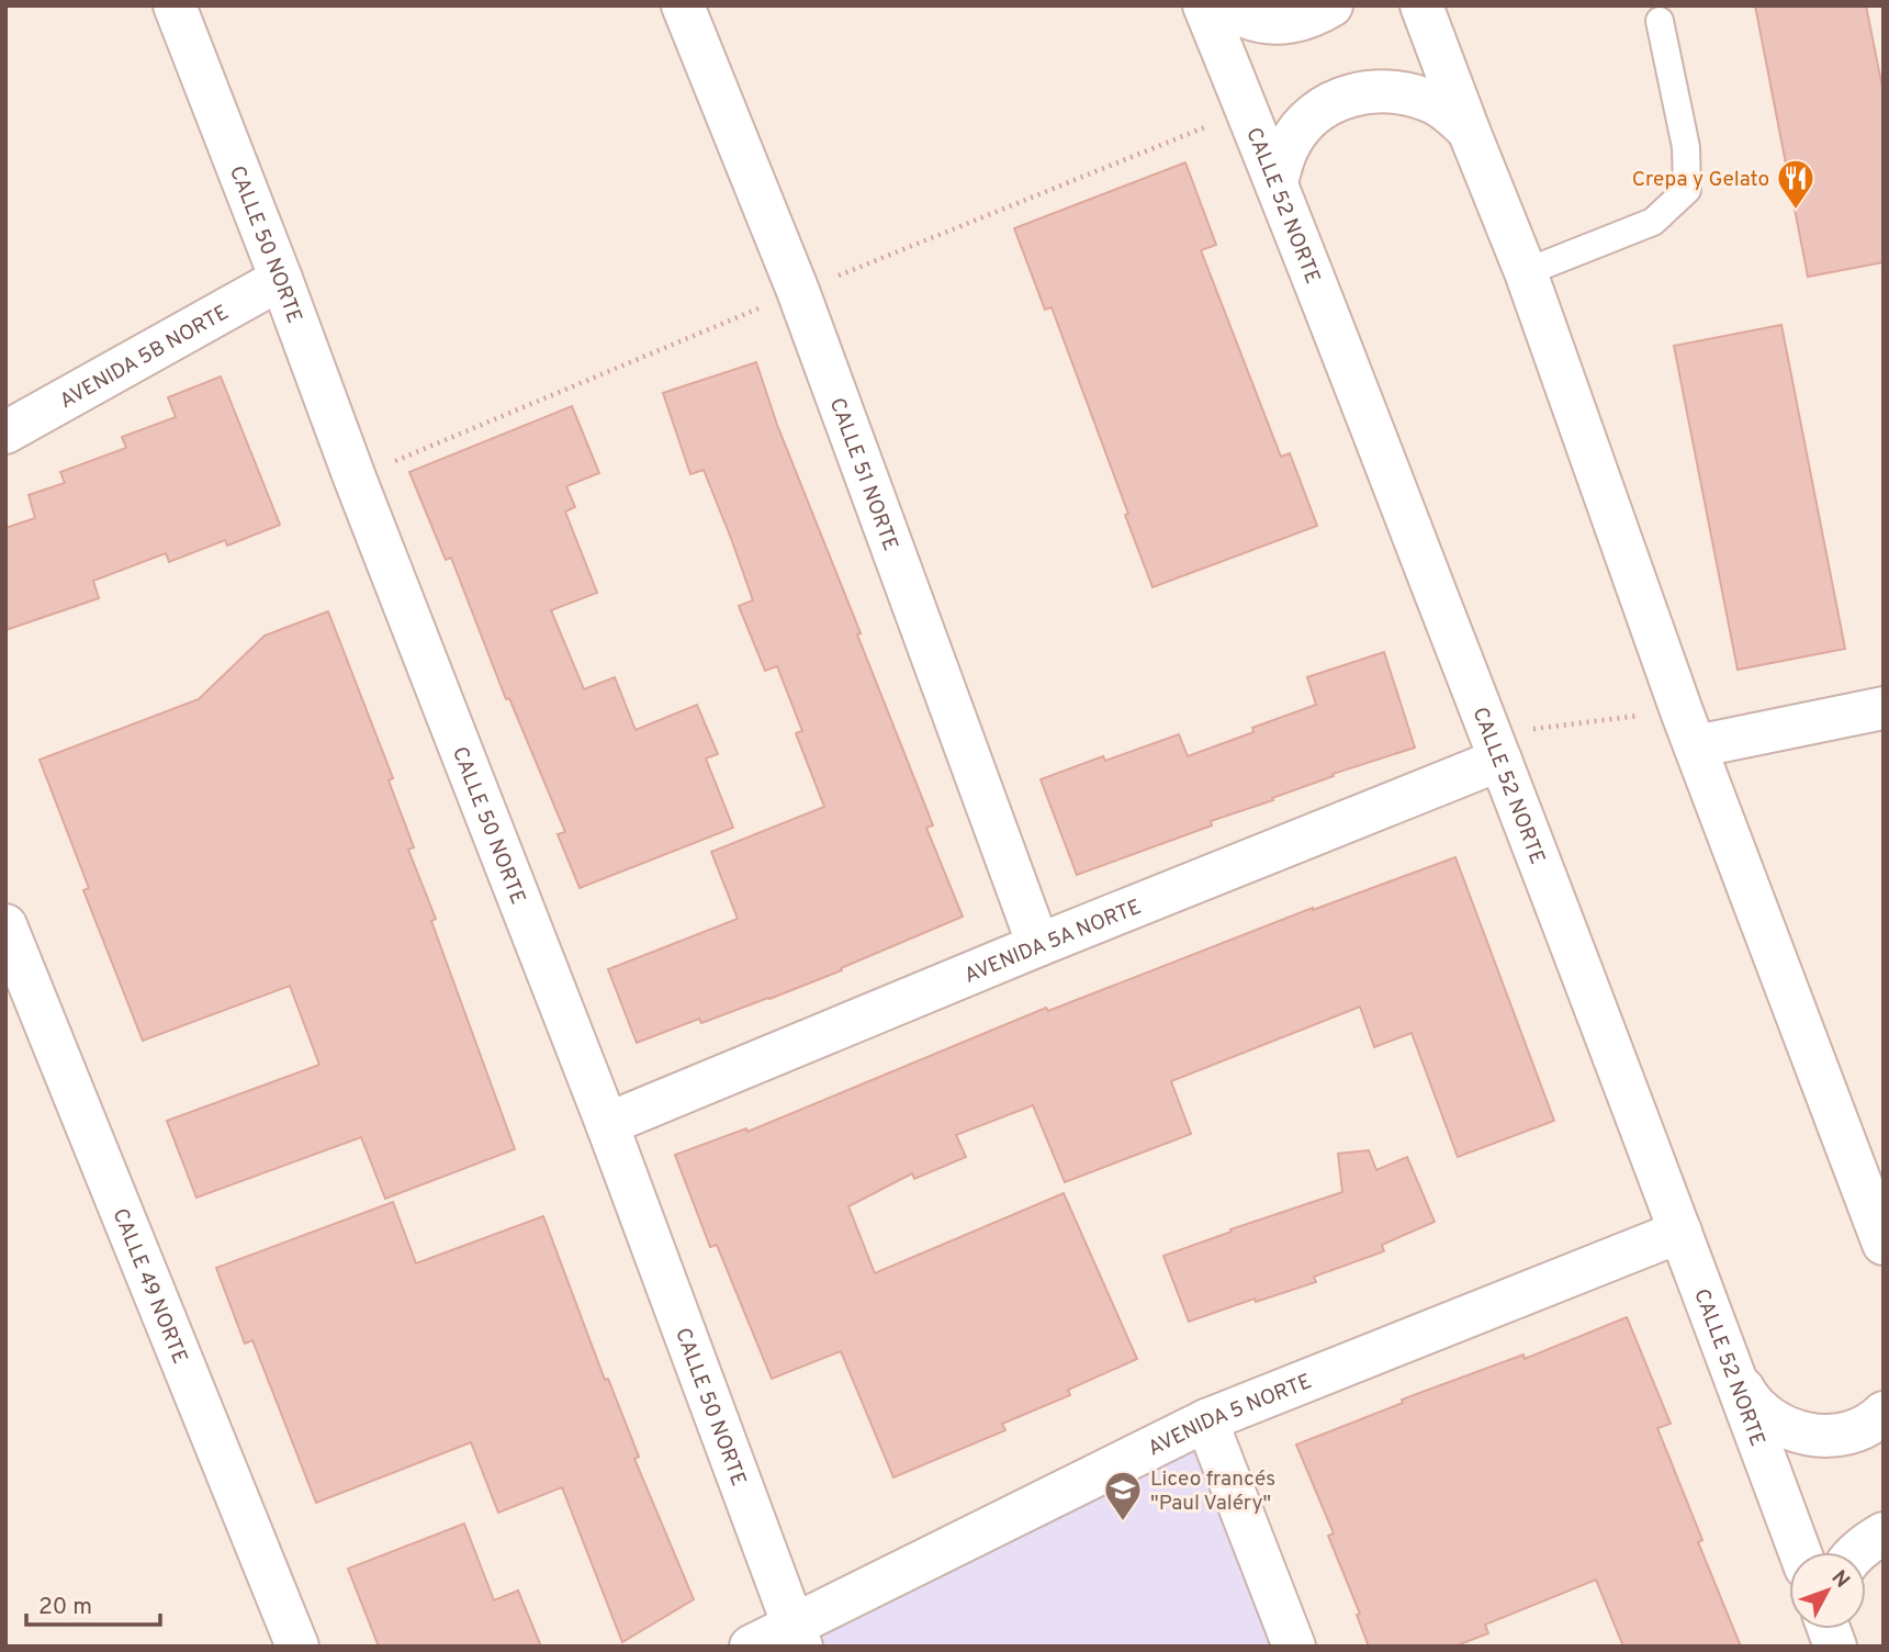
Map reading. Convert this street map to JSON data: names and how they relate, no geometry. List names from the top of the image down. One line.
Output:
{"streets":{"street":["CALLE 52 NORTE","CALLE 50 NORTE","AVENIDA 5B NORTE","CALLE 51 NORTE","AVENIDA 5A NORTE","CALLE 49 NORTE","AVENIDA 5 NORTE"]},"crossings":[["CALLE 52 NORTE","AVENIDA 5A NORTE"],["CALLE 52 NORTE","AVENIDA 5 NORTE"],["CALLE 50 NORTE","AVENIDA 5B NORTE"],["CALLE 50 NORTE","AVENIDA 5A NORTE"],["CALLE 50 NORTE","AVENIDA 5 NORTE"],["CALLE 51 NORTE","AVENIDA 5A NORTE"]],"places":{"restaurant":["Crepa y Gelato"],"school or university":["Liceo francés \"Paul Valéry\""]},"scale_bar":"20 m","north":"top right"}
